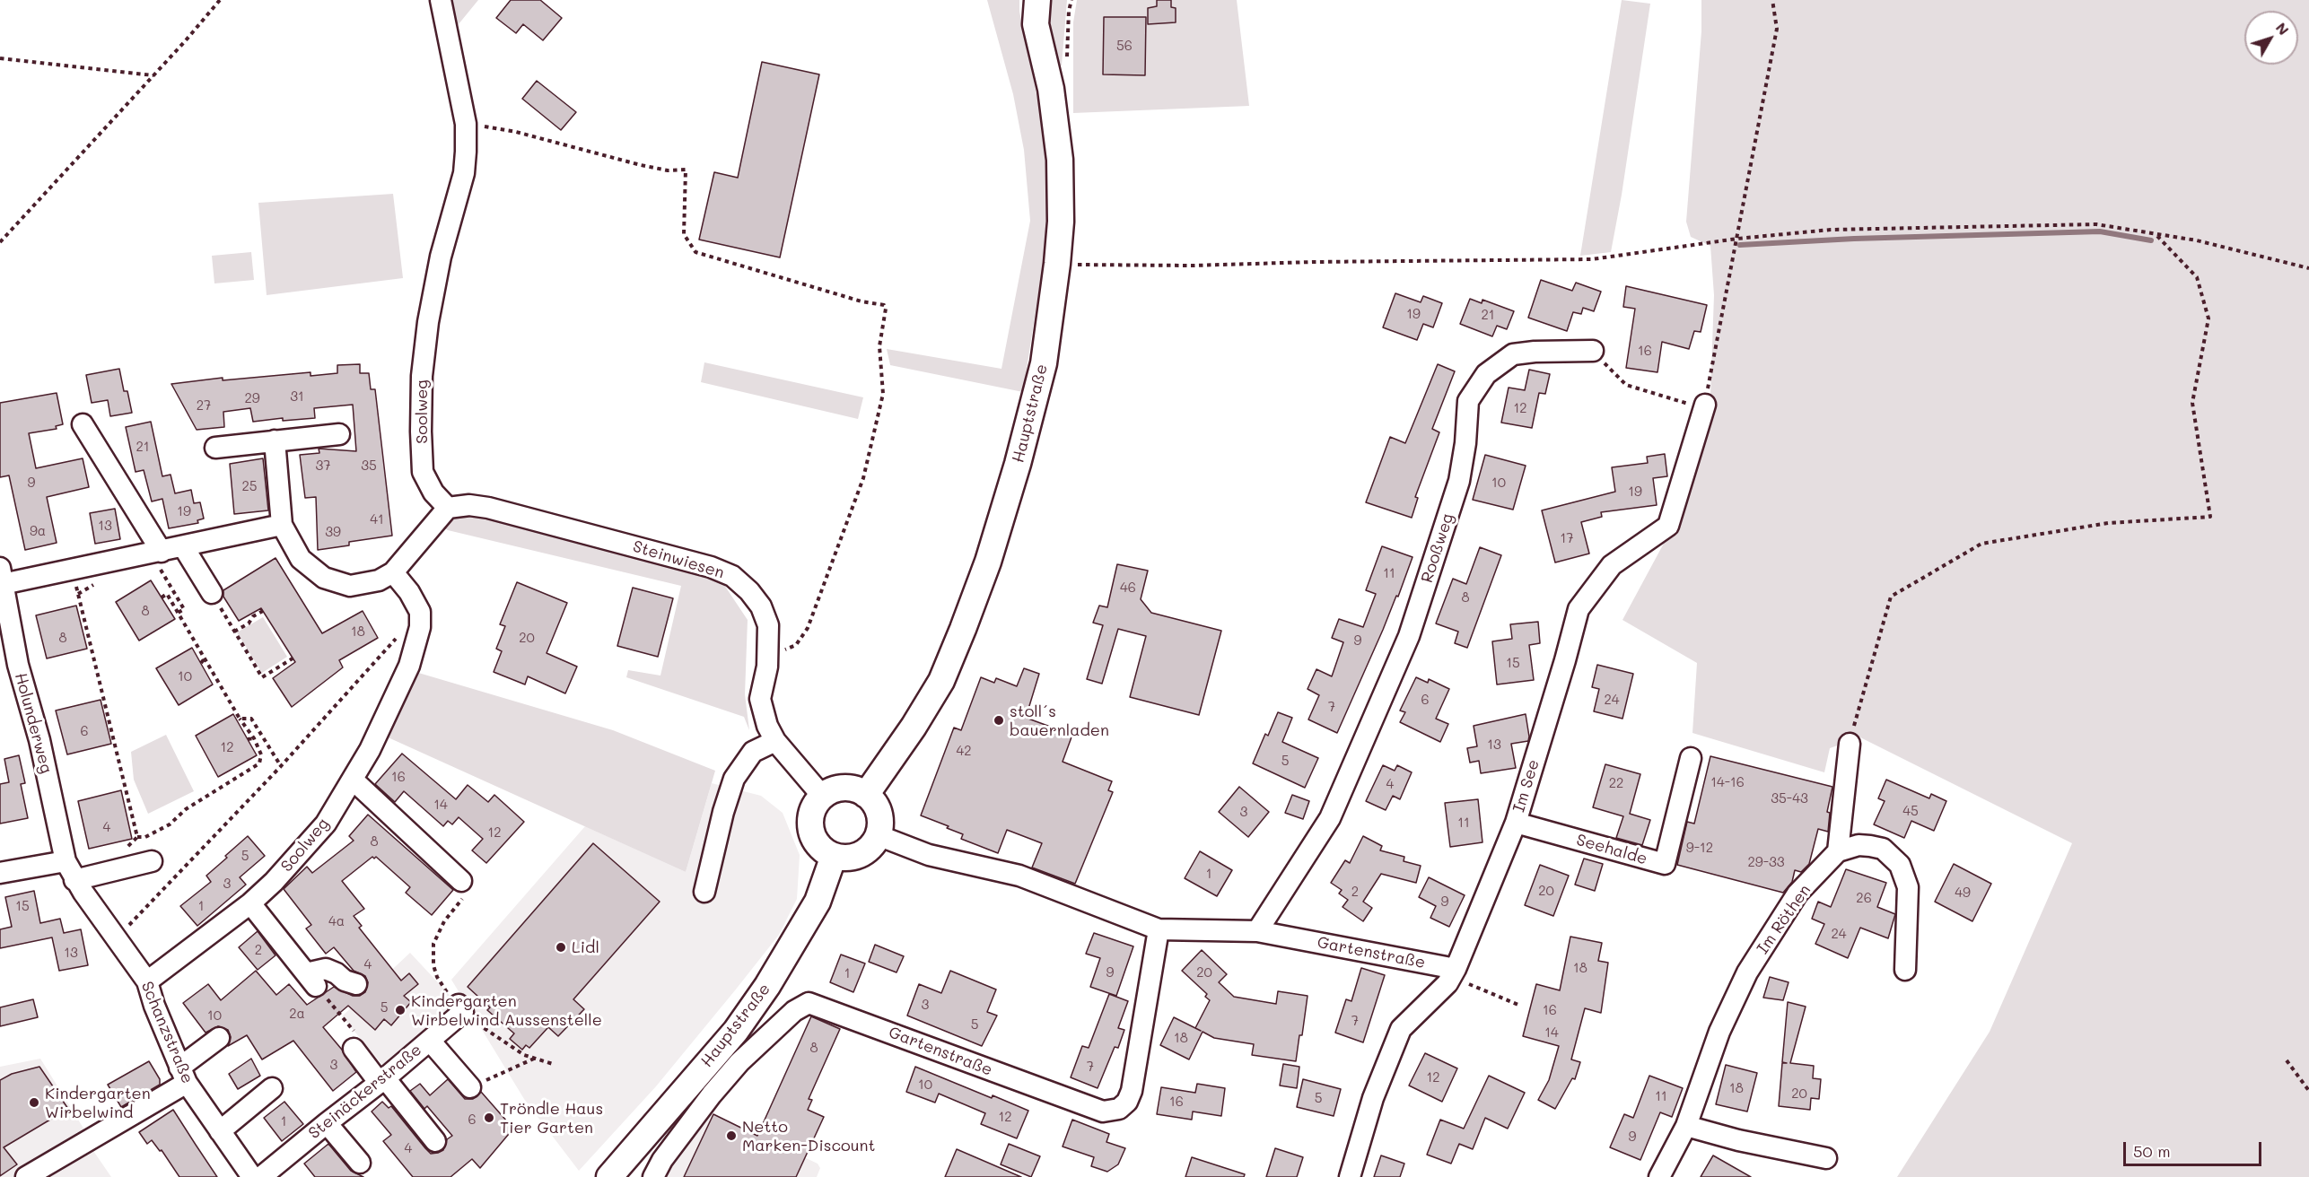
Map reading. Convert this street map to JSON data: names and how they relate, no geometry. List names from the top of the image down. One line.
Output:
{"streets":{"main road":["Hauptstraße"],"street":["Soolweg","Rooßweg","Steinwiesen","Holunderweg","Im See","Seehalde","Im Röthen","Gartenstraße","Schanzstraße","Steinäckerstraße"]},"crossings":[["Soolweg","Steinwiesen"],["Soolweg","Schanzstraße"],["Hauptstraße","Steinwiesen"],["Hauptstraße","Gartenstraße"],["Rooßweg","Gartenstraße"],["Steinwiesen","Gartenstraße"],["Holunderweg","Schanzstraße"],["Im See","Seehalde"],["Im See","Gartenstraße"]],"places":["stoll´s bauernladen","Lidl","Kindergarten Wirbelwind Aussenstelle","Kindergarten Wirbelwind","Tröndle Haus Tier Garten","Netto Marken-Discount"],"house_numbers":["56","19","21","16","31","29","27","12","21","37","35","9","10","25","19","19","41","13","9a","39","17","11","46","8","8","18","8","20","9","15","10","6","24","7","6","13","12","42","5","16","14-16","22","4","35-43","14","45","3","11","4","12","8","9-12","5","29-33","1","3","20","2","49","26","9","15","1","4a","24","2","13","4","18","9","20","1","3","5","16","2a","10","7","5","14","18","8","3","7","12","10","18","20","11","5","16","12","6","1","9","4"],"scale_bar":"50 m","north":"top right"}
